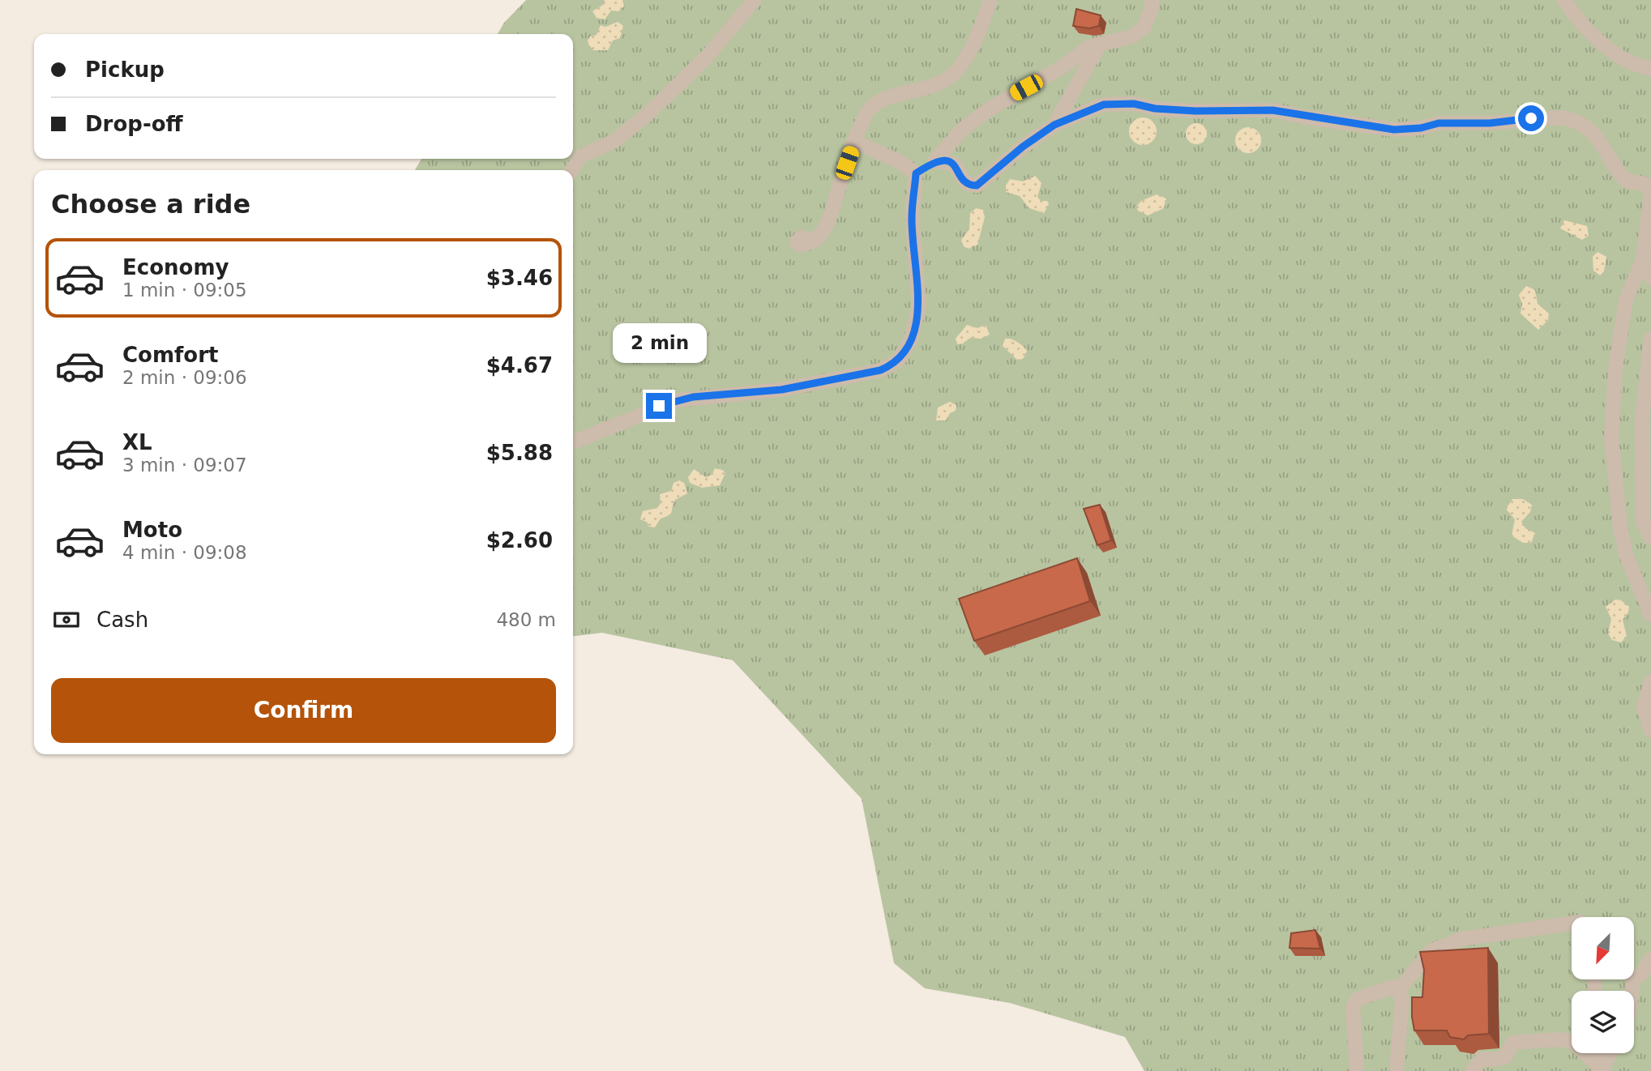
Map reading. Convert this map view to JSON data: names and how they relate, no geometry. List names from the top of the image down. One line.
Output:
{"north":"bottom left","page":{"banner":["Pickup","Drop-off"],"heading":"Choose a ride","list":[{"name":"Economy","note":"1 min · 09:05","value":"$3.46"},{"name":"Comfort","note":"2 min · 09:06","value":"$4.67"},{"name":"XL","note":"3 min · 09:07","value":"$5.88"},{"name":"Moto","note":"4 min · 09:08","value":"$2.60"}],"bubble":"2 min","pay":["Cash","480 m"],"buttons":"Confirm"}}
